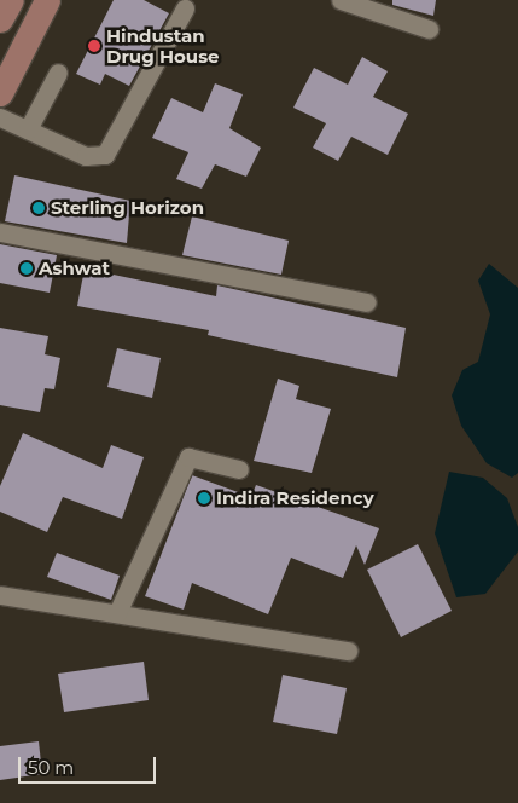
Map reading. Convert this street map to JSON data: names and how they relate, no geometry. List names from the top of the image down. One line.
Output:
{"places":["Hindustan Drug House","Sterling Horizon","Ashwat","Indira Residency"],"scale_bar":"50 m"}
